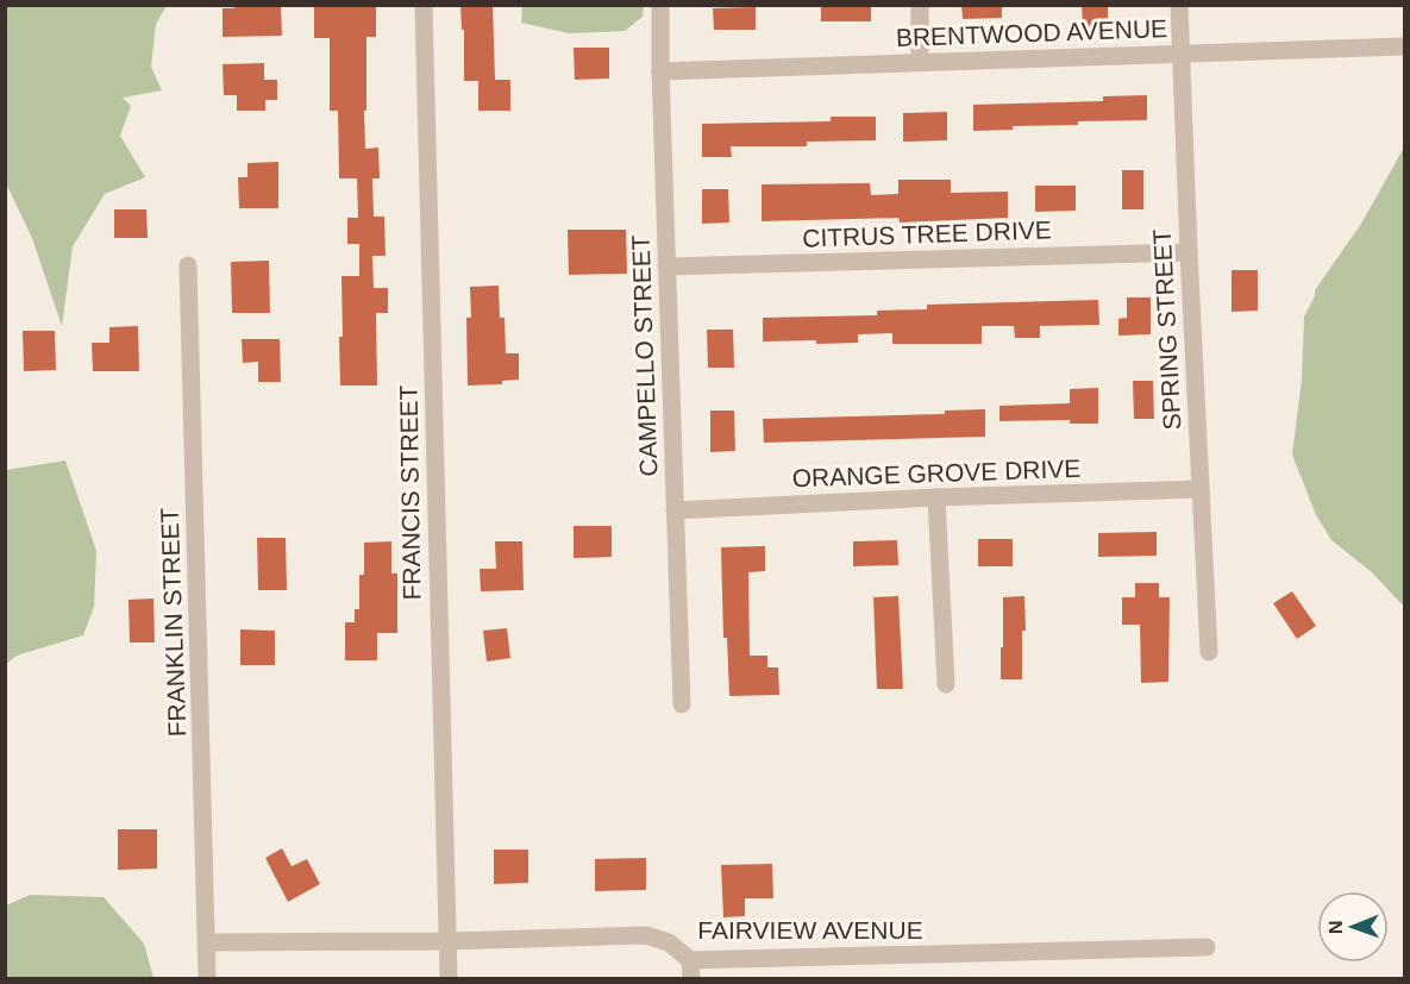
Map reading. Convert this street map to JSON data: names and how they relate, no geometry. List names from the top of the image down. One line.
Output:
{"streets":{"street":["BRENTWOOD AVENUE","CITRUS TREE DRIVE","SPRING STREET","CAMPELLO STREET","ORANGE GROVE DRIVE","FRANCIS STREET","FRANKLIN STREET","FAIRVIEW AVENUE"]},"crossings":[["BRENTWOOD AVENUE","SPRING STREET"],["BRENTWOOD AVENUE","CAMPELLO STREET"],["CITRUS TREE DRIVE","SPRING STREET"],["CITRUS TREE DRIVE","CAMPELLO STREET"],["SPRING STREET","ORANGE GROVE DRIVE"],["CAMPELLO STREET","ORANGE GROVE DRIVE"],["FRANCIS STREET","FAIRVIEW AVENUE"],["FRANKLIN STREET","FAIRVIEW AVENUE"]],"north":"left"}
